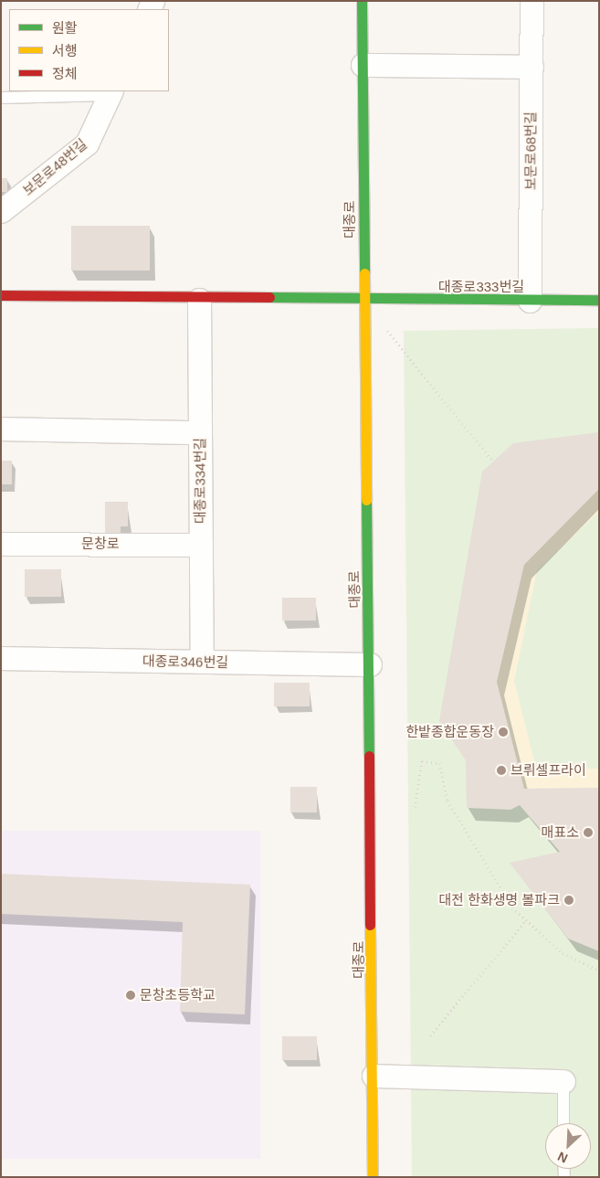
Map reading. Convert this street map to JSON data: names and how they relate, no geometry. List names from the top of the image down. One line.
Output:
{"streets":{"main road":["대종로","대종로333번길"],"street":["보문로68번길","보문로48번길","대종로334번길","문창로","대종로346번길"]},"crossings":[["보문로68번길","대종로333번길"],["대종로","대종로333번길"],["대종로","대종로346번길"],["대종로334번길","문창로"],["대종로334번길","대종로346번길"]],"places":["한밭종합운동장","브뤼셀프라이","매표소","대전 한화생명 볼파크","문창초등학교"],"legend":["원활","서행","정체"],"north":"bottom left"}
